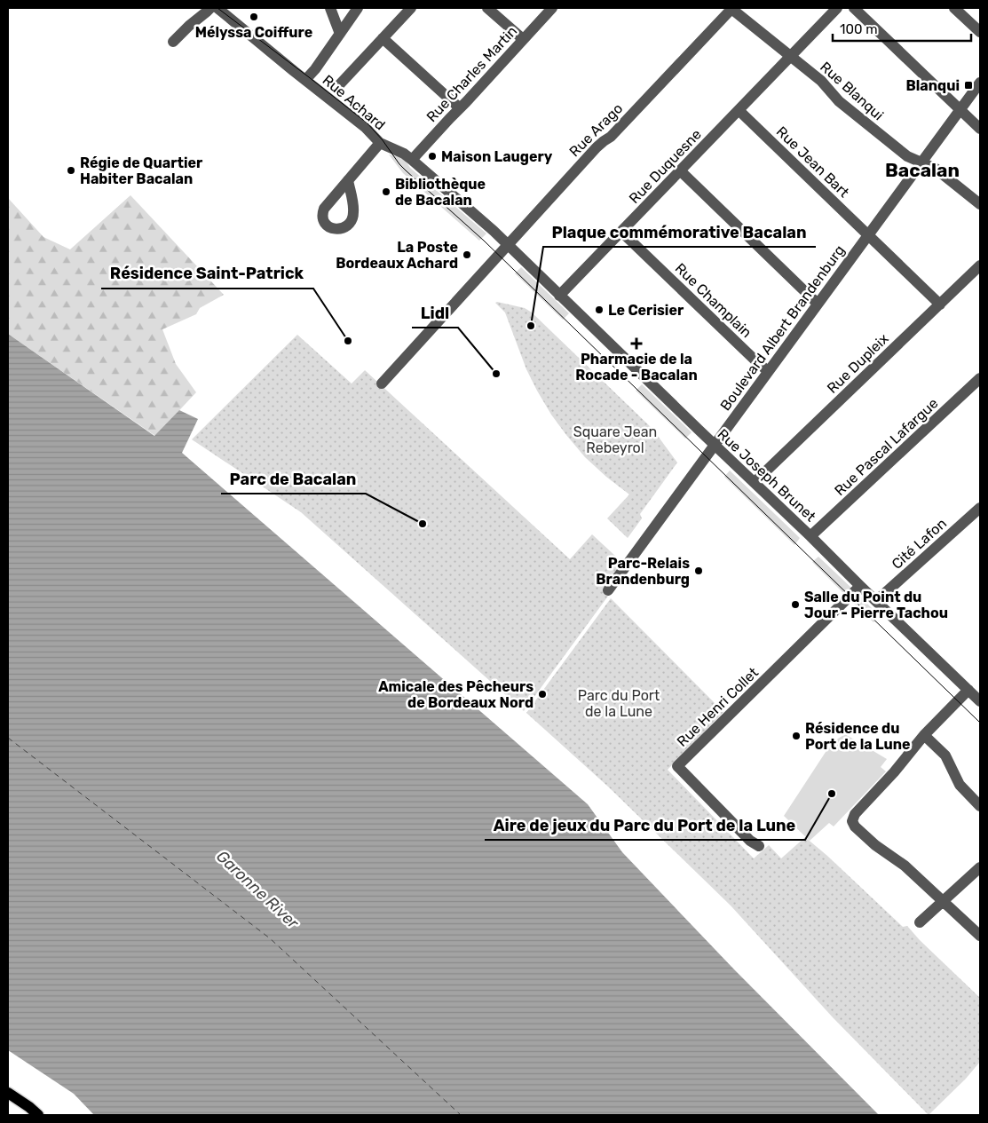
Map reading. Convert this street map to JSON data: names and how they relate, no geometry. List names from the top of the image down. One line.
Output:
{"streets":{"street":["Rue Charles Martin","Rue Blanqui","Rue Achard","Rue Arago","Rue Jean Bart","Rue Duquesne","Rue Champlain","Boulevard Albert Brandenburg","Rue Dupleix","Rue Pascal Lafargue","Rue Joseph Brunet","Cité Lafon","Rue Henri Collet"]},"crossings":[["Rue Charles Martin","Rue Achard"],["Rue Blanqui","Rue Arago"],["Rue Blanqui","Rue Duquesne"],["Rue Blanqui","Boulevard Albert Brandenburg"],["Rue Achard","Rue Arago"],["Rue Achard","Rue Joseph Brunet"],["Rue Jean Bart","Rue Duquesne"],["Rue Jean Bart","Boulevard Albert Brandenburg"],["Rue Jean Bart","Rue Dupleix"],["Rue Duquesne","Rue Champlain"],["Rue Duquesne","Rue Joseph Brunet"],["Rue Champlain","Boulevard Albert Brandenburg"],["Boulevard Albert Brandenburg","Rue Joseph Brunet"],["Rue Dupleix","Rue Joseph Brunet"],["Rue Pascal Lafargue","Rue Joseph Brunet"],["Rue Joseph Brunet","Cité Lafon"],["Rue Joseph Brunet","Rue Henri Collet"]],"districts":["Bacalan"],"water":["Garonne River"],"parks":["Square Jean Rebeyrol","Parc du Port de la Lune"],"places":{"other":["Mélyssa Coiffure","Maison Laugery","Régie de Quartier Habiter Bacalan","Bibliothèque de Bacalan","La Poste Bordeaux Achard","Le Cerisier","Plaque commémorative Bacalan","Résidence Saint-Patrick","Lidl","Parc de Bacalan","Parc-Relais Brandenburg","Salle du Point du Jour - Pierre Tachou","Amicale des Pêcheurs de Bordeaux Nord","Résidence du Port de la Lune","Aire de jeux du Parc du Port de la Lune"],"transit":["Blanqui"],"health":["Pharmacie de la Rocade - Bacalan"]},"scale_bar":"100 m"}
